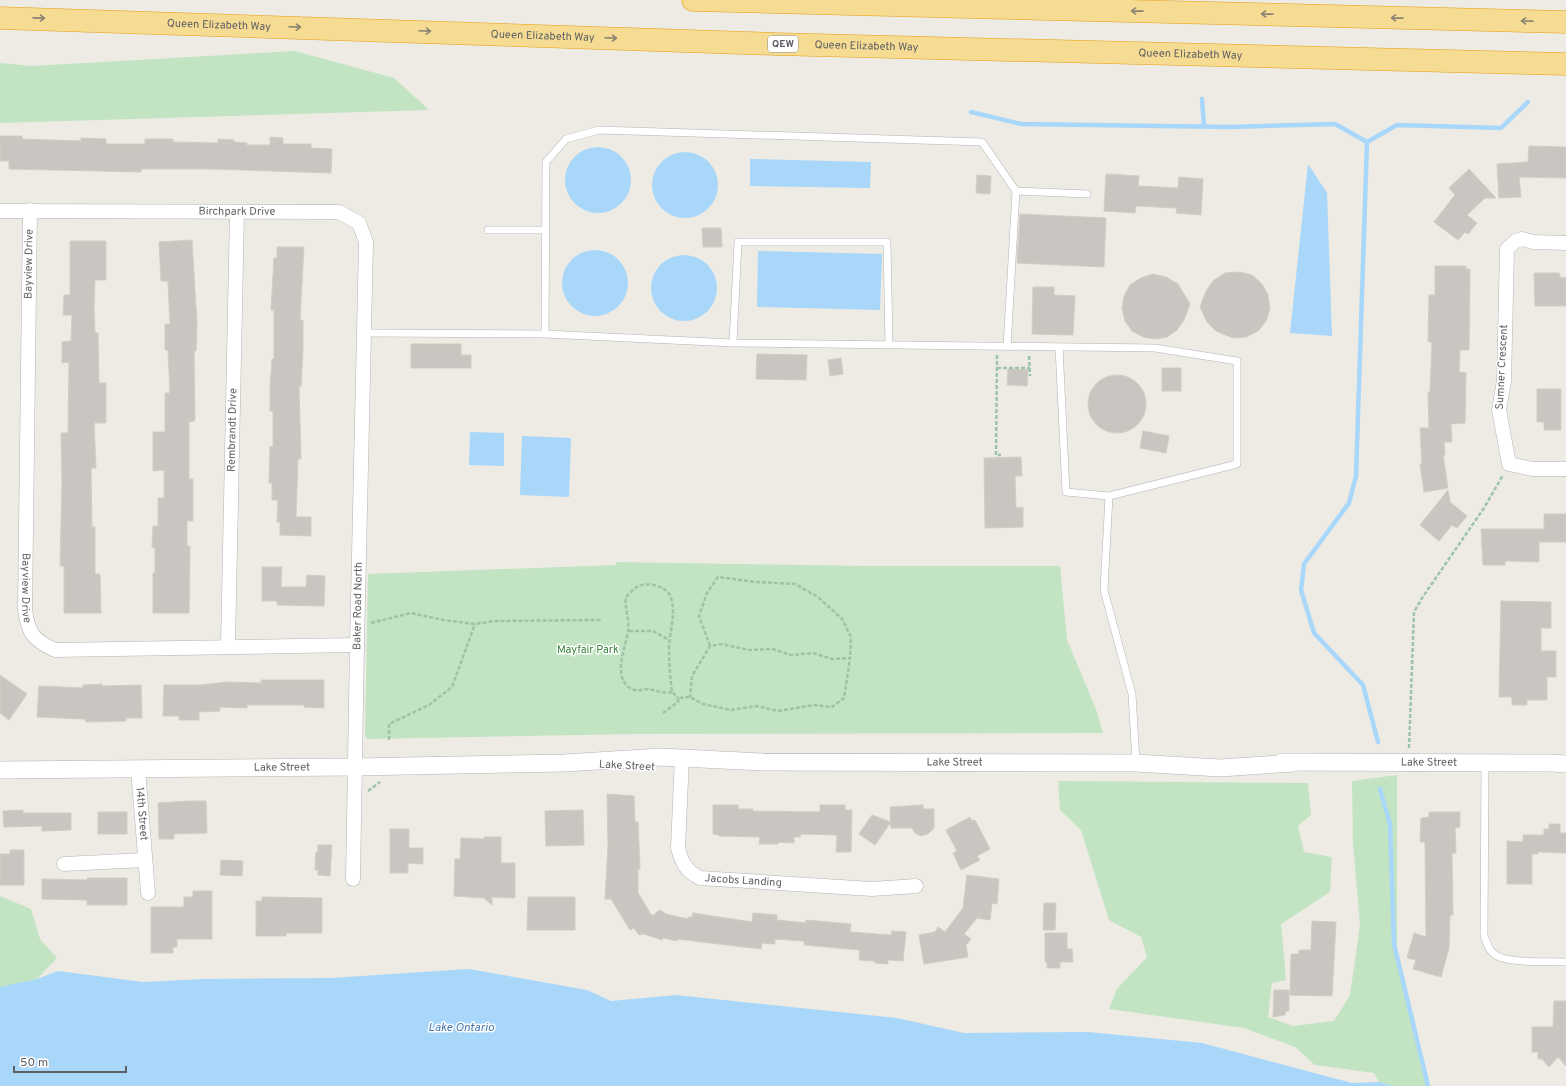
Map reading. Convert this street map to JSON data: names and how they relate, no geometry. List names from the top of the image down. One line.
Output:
{"streets":{"highway":["Queen Elizabeth Way","QEW"],"street":["Birchpark Drive","Bayview Drive","Sumner Crescent","Rembrandt Drive","Baker Road North","Lake Street","14th Street","Jacobs Landing"]},"crossings":[["Birchpark Drive","Bayview Drive"],["Birchpark Drive","Rembrandt Drive"],["Birchpark Drive","Baker Road North"],["Bayview Drive","Rembrandt Drive"],["Bayview Drive","Baker Road North"],["Baker Road North","Lake Street"],["Lake Street","14th Street"],["Lake Street","Jacobs Landing"]],"water":["Lake Ontario"],"parks":["Mayfair Park"],"scale_bar":"50 m"}
